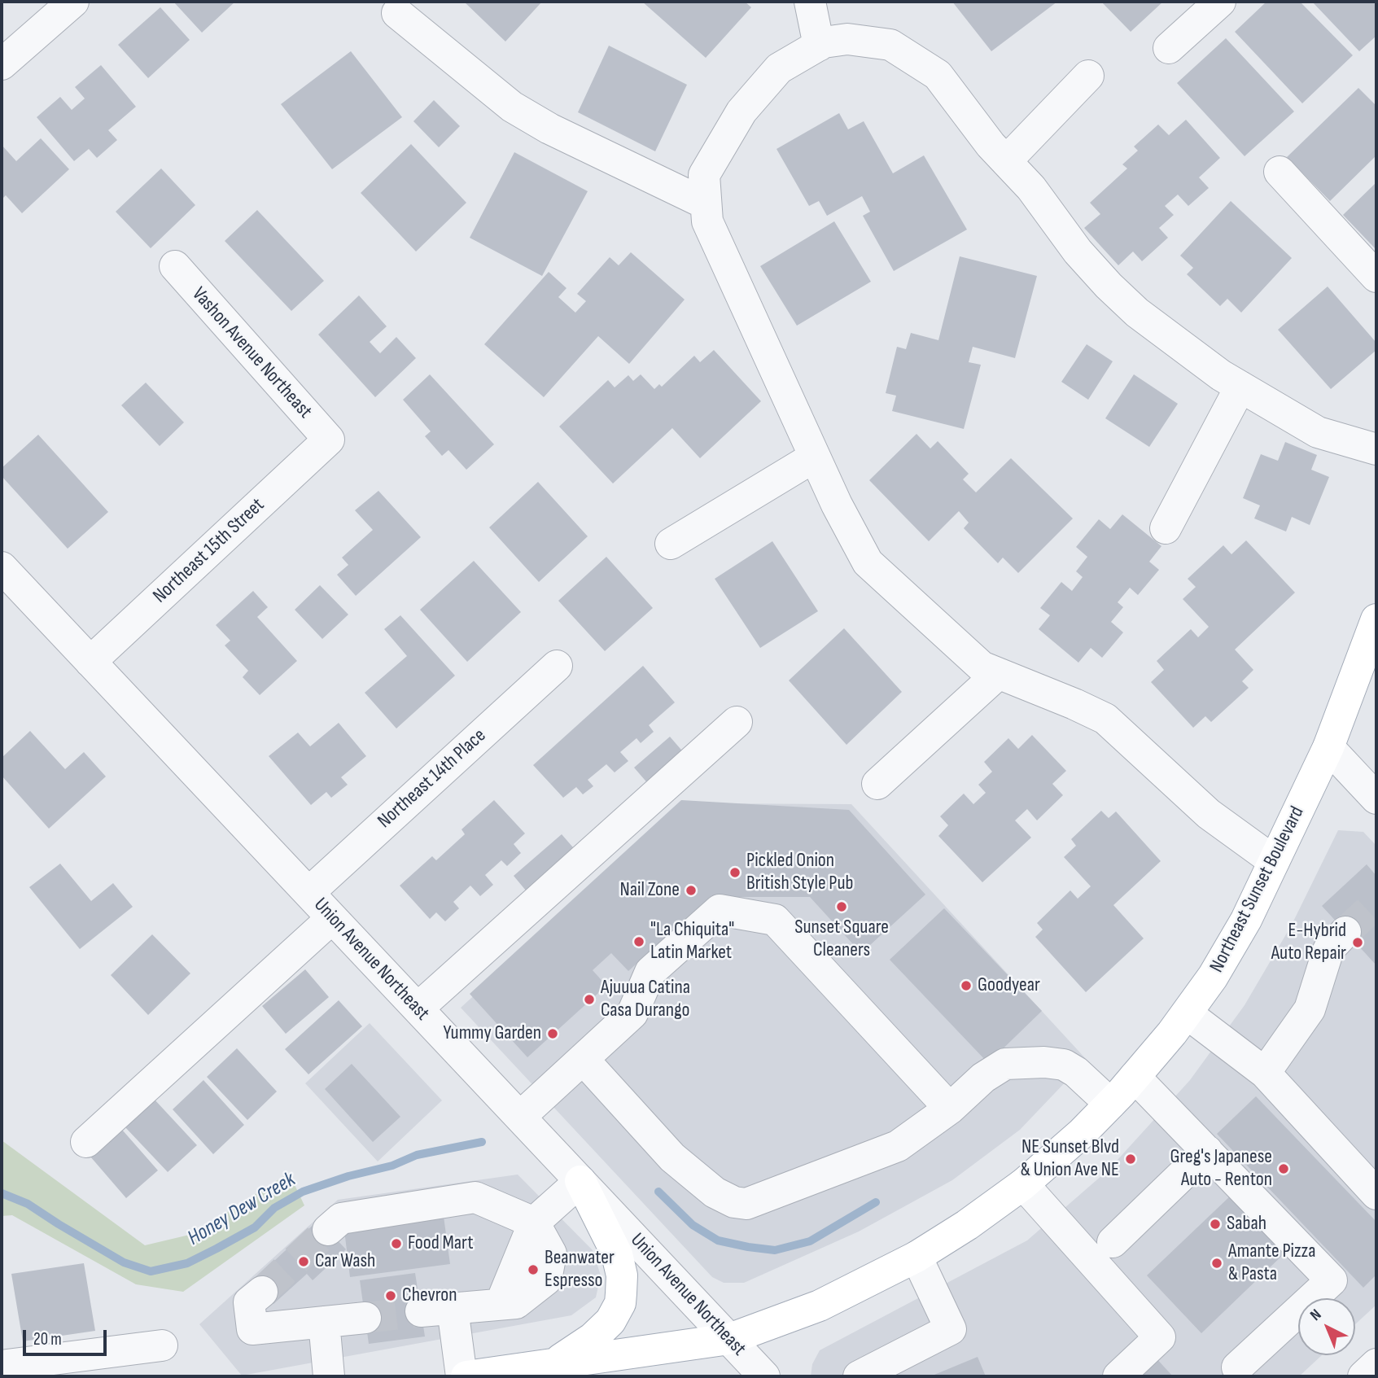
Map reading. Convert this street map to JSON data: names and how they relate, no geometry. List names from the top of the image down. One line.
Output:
{"streets":{"main road":["Northeast Sunset Boulevard"],"street":["Vashon Avenue Northeast","Northeast 15th Street","Northeast 14th Place","Union Avenue Northeast"]},"crossings":[["Vashon Avenue Northeast","Northeast 15th Street"],["Northeast 15th Street","Union Avenue Northeast"],["Northeast 14th Place","Union Avenue Northeast"],["Northeast Sunset Boulevard","Union Avenue Northeast"]],"water":["Honey Dew Creek"],"places":["Pickled Onion British Style Pub","Nail Zone","Sunset Square Cleaners","\"La Chiquita\" Latin Market","E-Hybrid Auto Repair","Goodyear","Ajuuua Catina Casa Durango","Yummy Garden","NE Sunset Blvd & Union Ave NE","Greg's Japanese Auto - Renton","Sabah","Food Mart","Car Wash","Amante Pizza & Pasta","Beanwater Espresso","Chevron"],"scale_bar":"20 m","north":"top left"}
